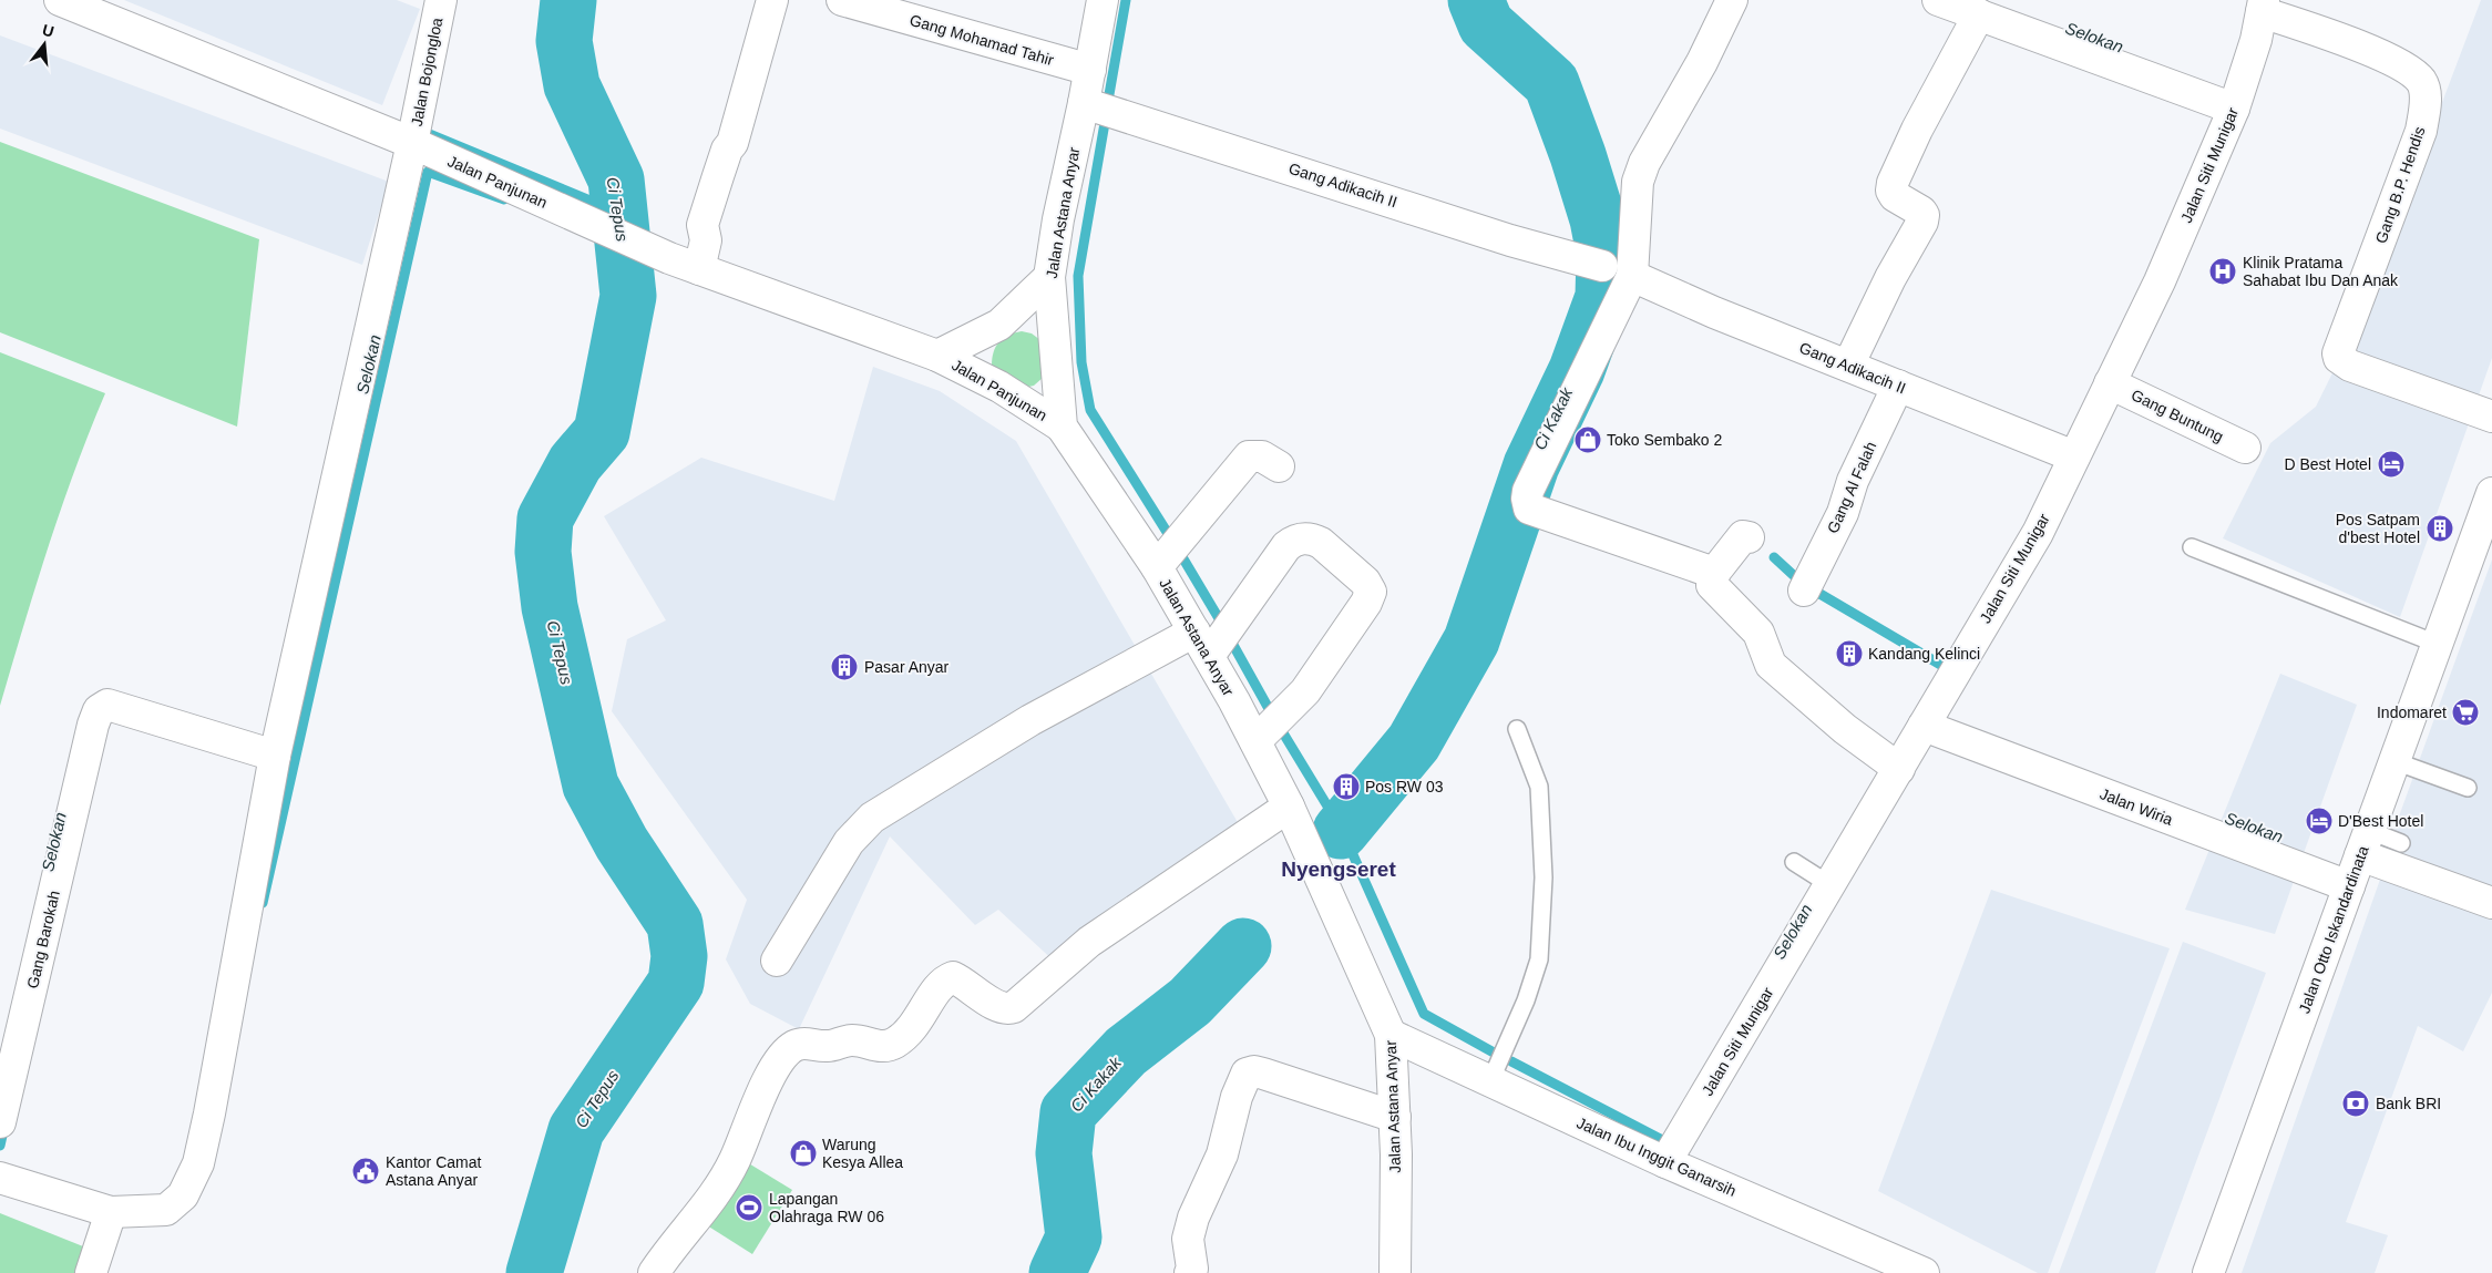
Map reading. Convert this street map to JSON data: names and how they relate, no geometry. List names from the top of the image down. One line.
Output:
{"streets":{"street":["Gang Mohamad Tahir","Jalan Bojongloa","Jalan Siti Munigar","Jalan Panjunan","Gang Adikacih II","Gang B.P. Hendis","Jalan Astana Anyar","Gang Buntung","Gang Al Falah","Jalan Wiria","Jalan Otto Iskandardinata","Gang Barokah","Jalan Ibu Inggit Ganarsih"]},"crossings":[["Gang Mohamad Tahir","Jalan Astana Anyar"],["Jalan Bojongloa","Jalan Panjunan"],["Jalan Bojongloa","Gang Barokah"],["Jalan Siti Munigar","Gang Adikacih II"],["Jalan Siti Munigar","Gang B.P. Hendis"],["Jalan Siti Munigar","Gang Buntung"],["Jalan Siti Munigar","Jalan Wiria"],["Jalan Siti Munigar","Jalan Ibu Inggit Ganarsih"],["Jalan Panjunan","Jalan Astana Anyar"],["Gang Adikacih II","Jalan Astana Anyar"],["Gang Adikacih II","Gang Al Falah"],["Jalan Astana Anyar","Jalan Ibu Inggit Ganarsih"],["Jalan Wiria","Jalan Otto Iskandardinata"]],"districts":["Nyengseret"],"water":["Selokan","Ci Tepus","Ci Kakak"],"places":{"hospital":["Klinik Pratama Sahabat Ibu Dan Anak"],"shop":["Toko Sembako 2","Warung Kesya Allea"],"hotel":["D Best Hotel","D'Best Hotel"],"building":["Pos Satpam d'best Hotel","Kandang Kelinci","Pasar Anyar","Pos RW 03"],"supermarket":["Indomaret"],"bank":["Bank BRI"],"public building":["Kantor Camat Astana Anyar"],"sports":["Lapangan Olahraga RW 06"]},"north":"top"}
